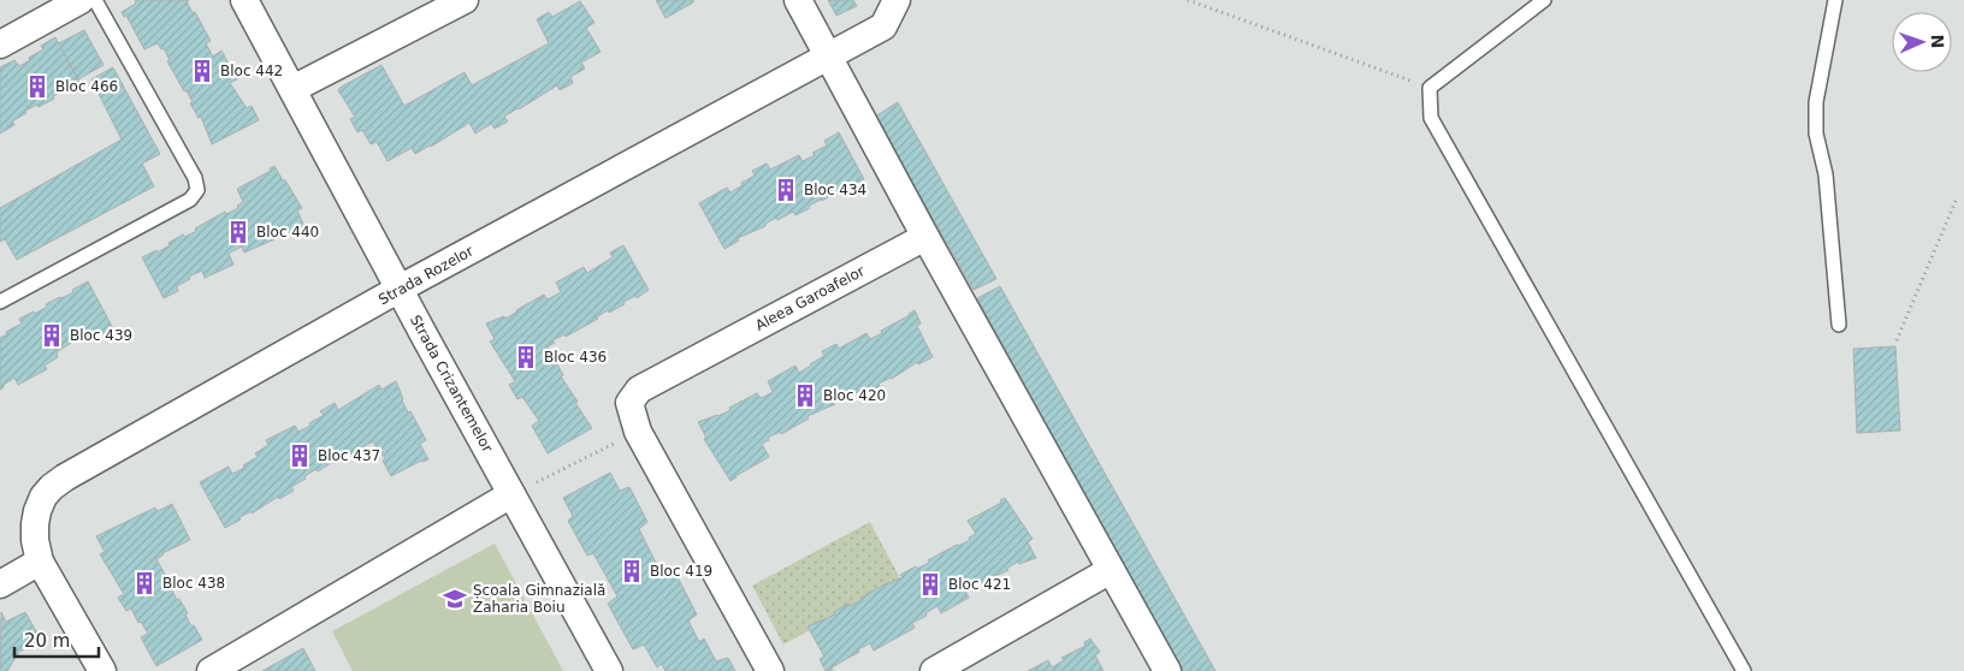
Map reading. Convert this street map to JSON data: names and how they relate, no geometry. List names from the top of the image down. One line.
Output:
{"streets":{"street":["Strada Rozelor","Aleea Garoafelor","Strada Crizantemelor"]},"crossings":[["Strada Rozelor","Strada Crizantemelor"]],"places":{"building":["Bloc 442","Bloc 466","Bloc 434","Bloc 440","Bloc 439","Bloc 436","Bloc 420","Bloc 437","Bloc 419","Bloc 438","Bloc 421"],"school or university":["Școala Gimnazială Zaharia Boiu"]},"scale_bar":"20 m","north":"right"}
